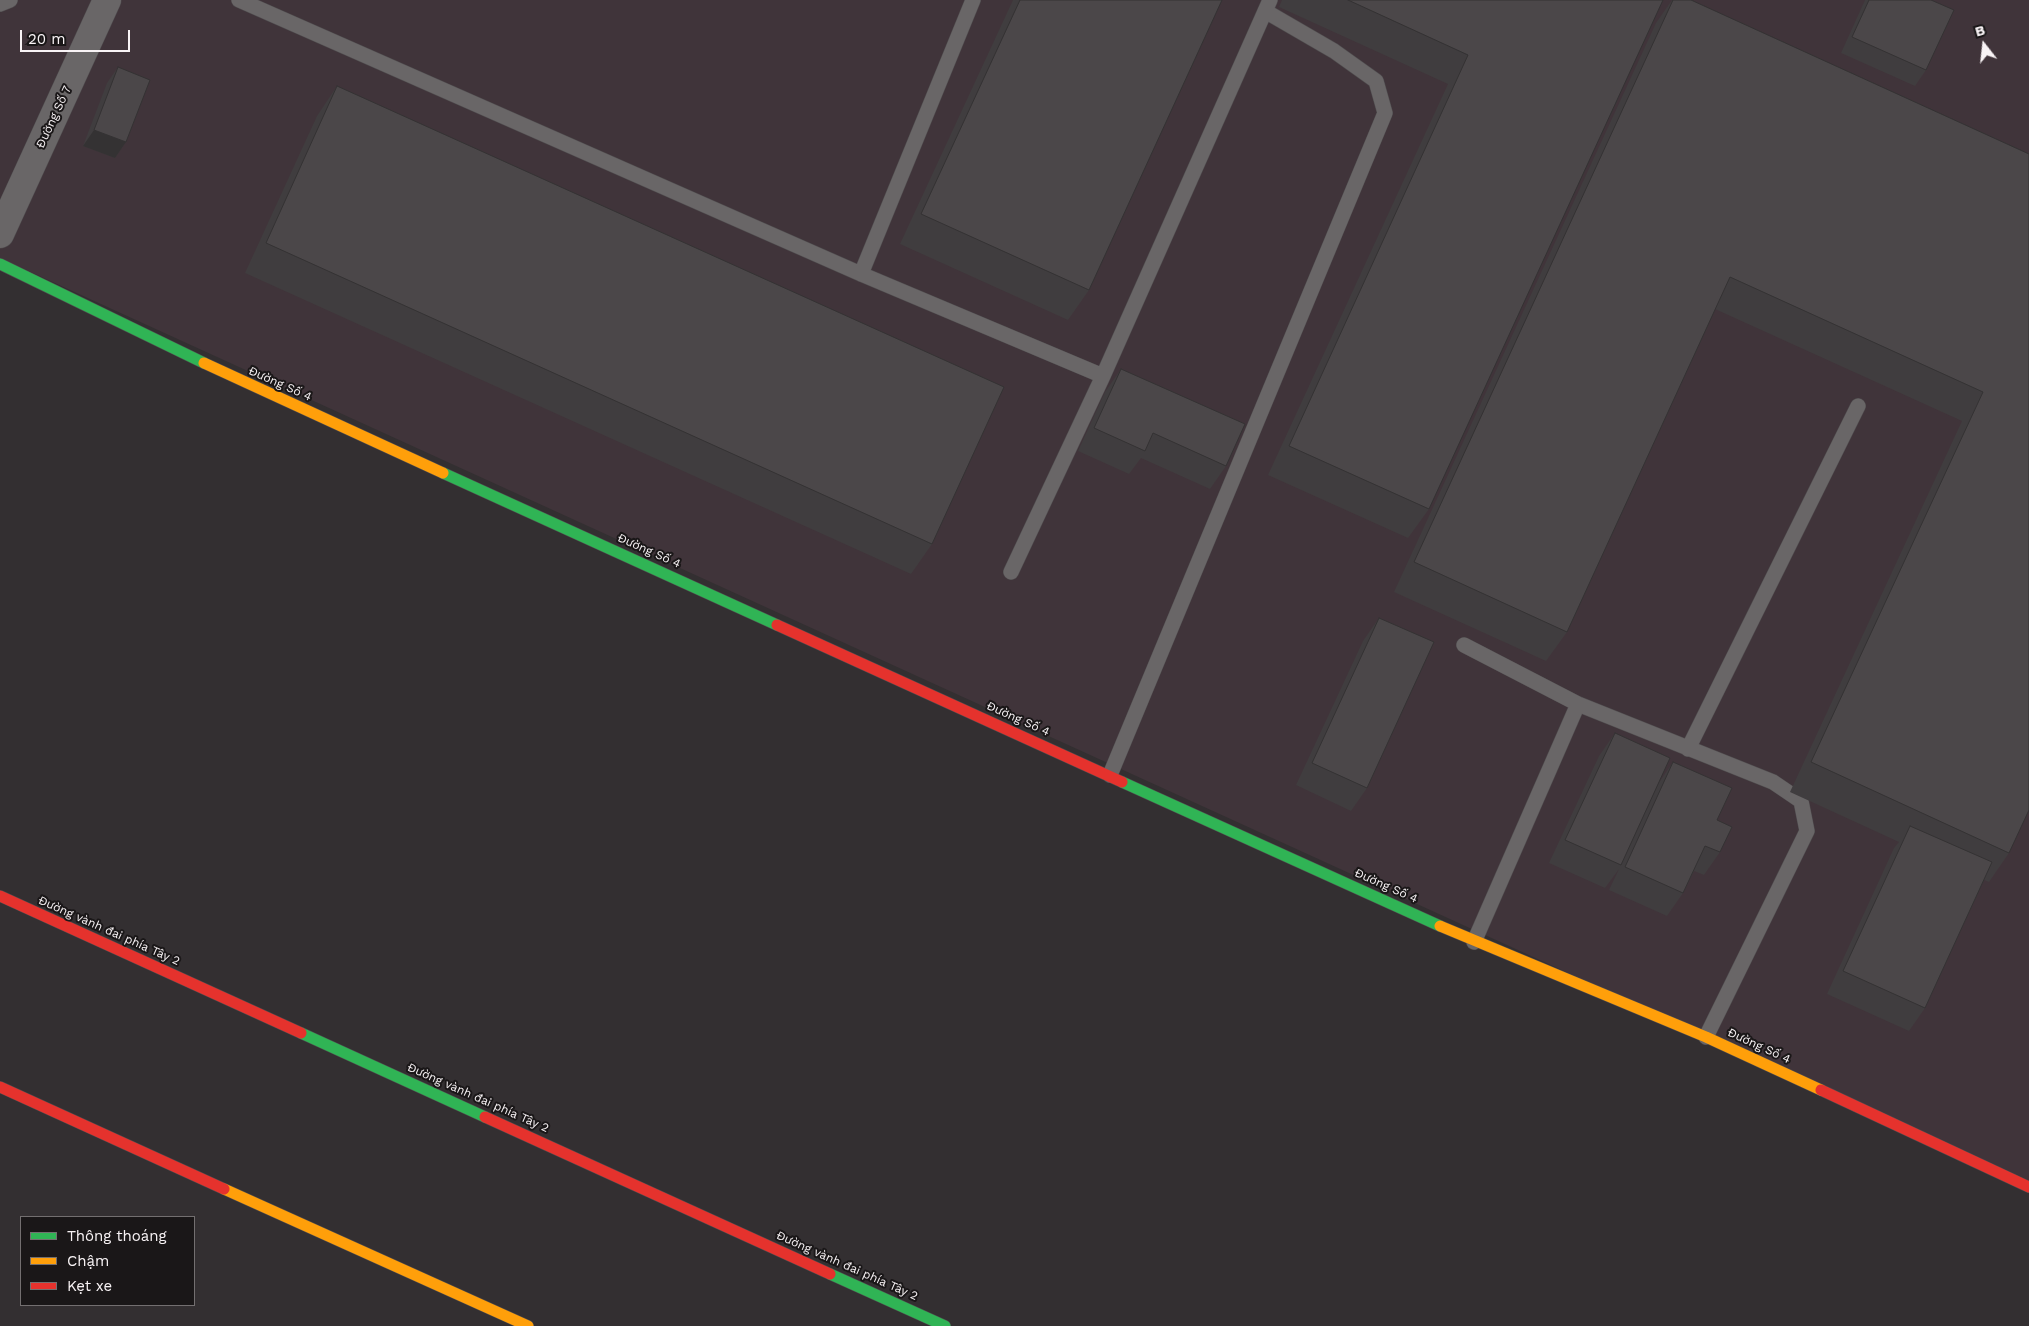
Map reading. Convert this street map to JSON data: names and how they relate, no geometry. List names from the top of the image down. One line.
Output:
{"streets":{"street":["Đường Số 7","Đường Số 4","Đường vành đai phía Tây 2"]},"legend":["Thông thoáng","Chậm","Kẹt xe"],"scale_bar":"20 m","north":"top"}
